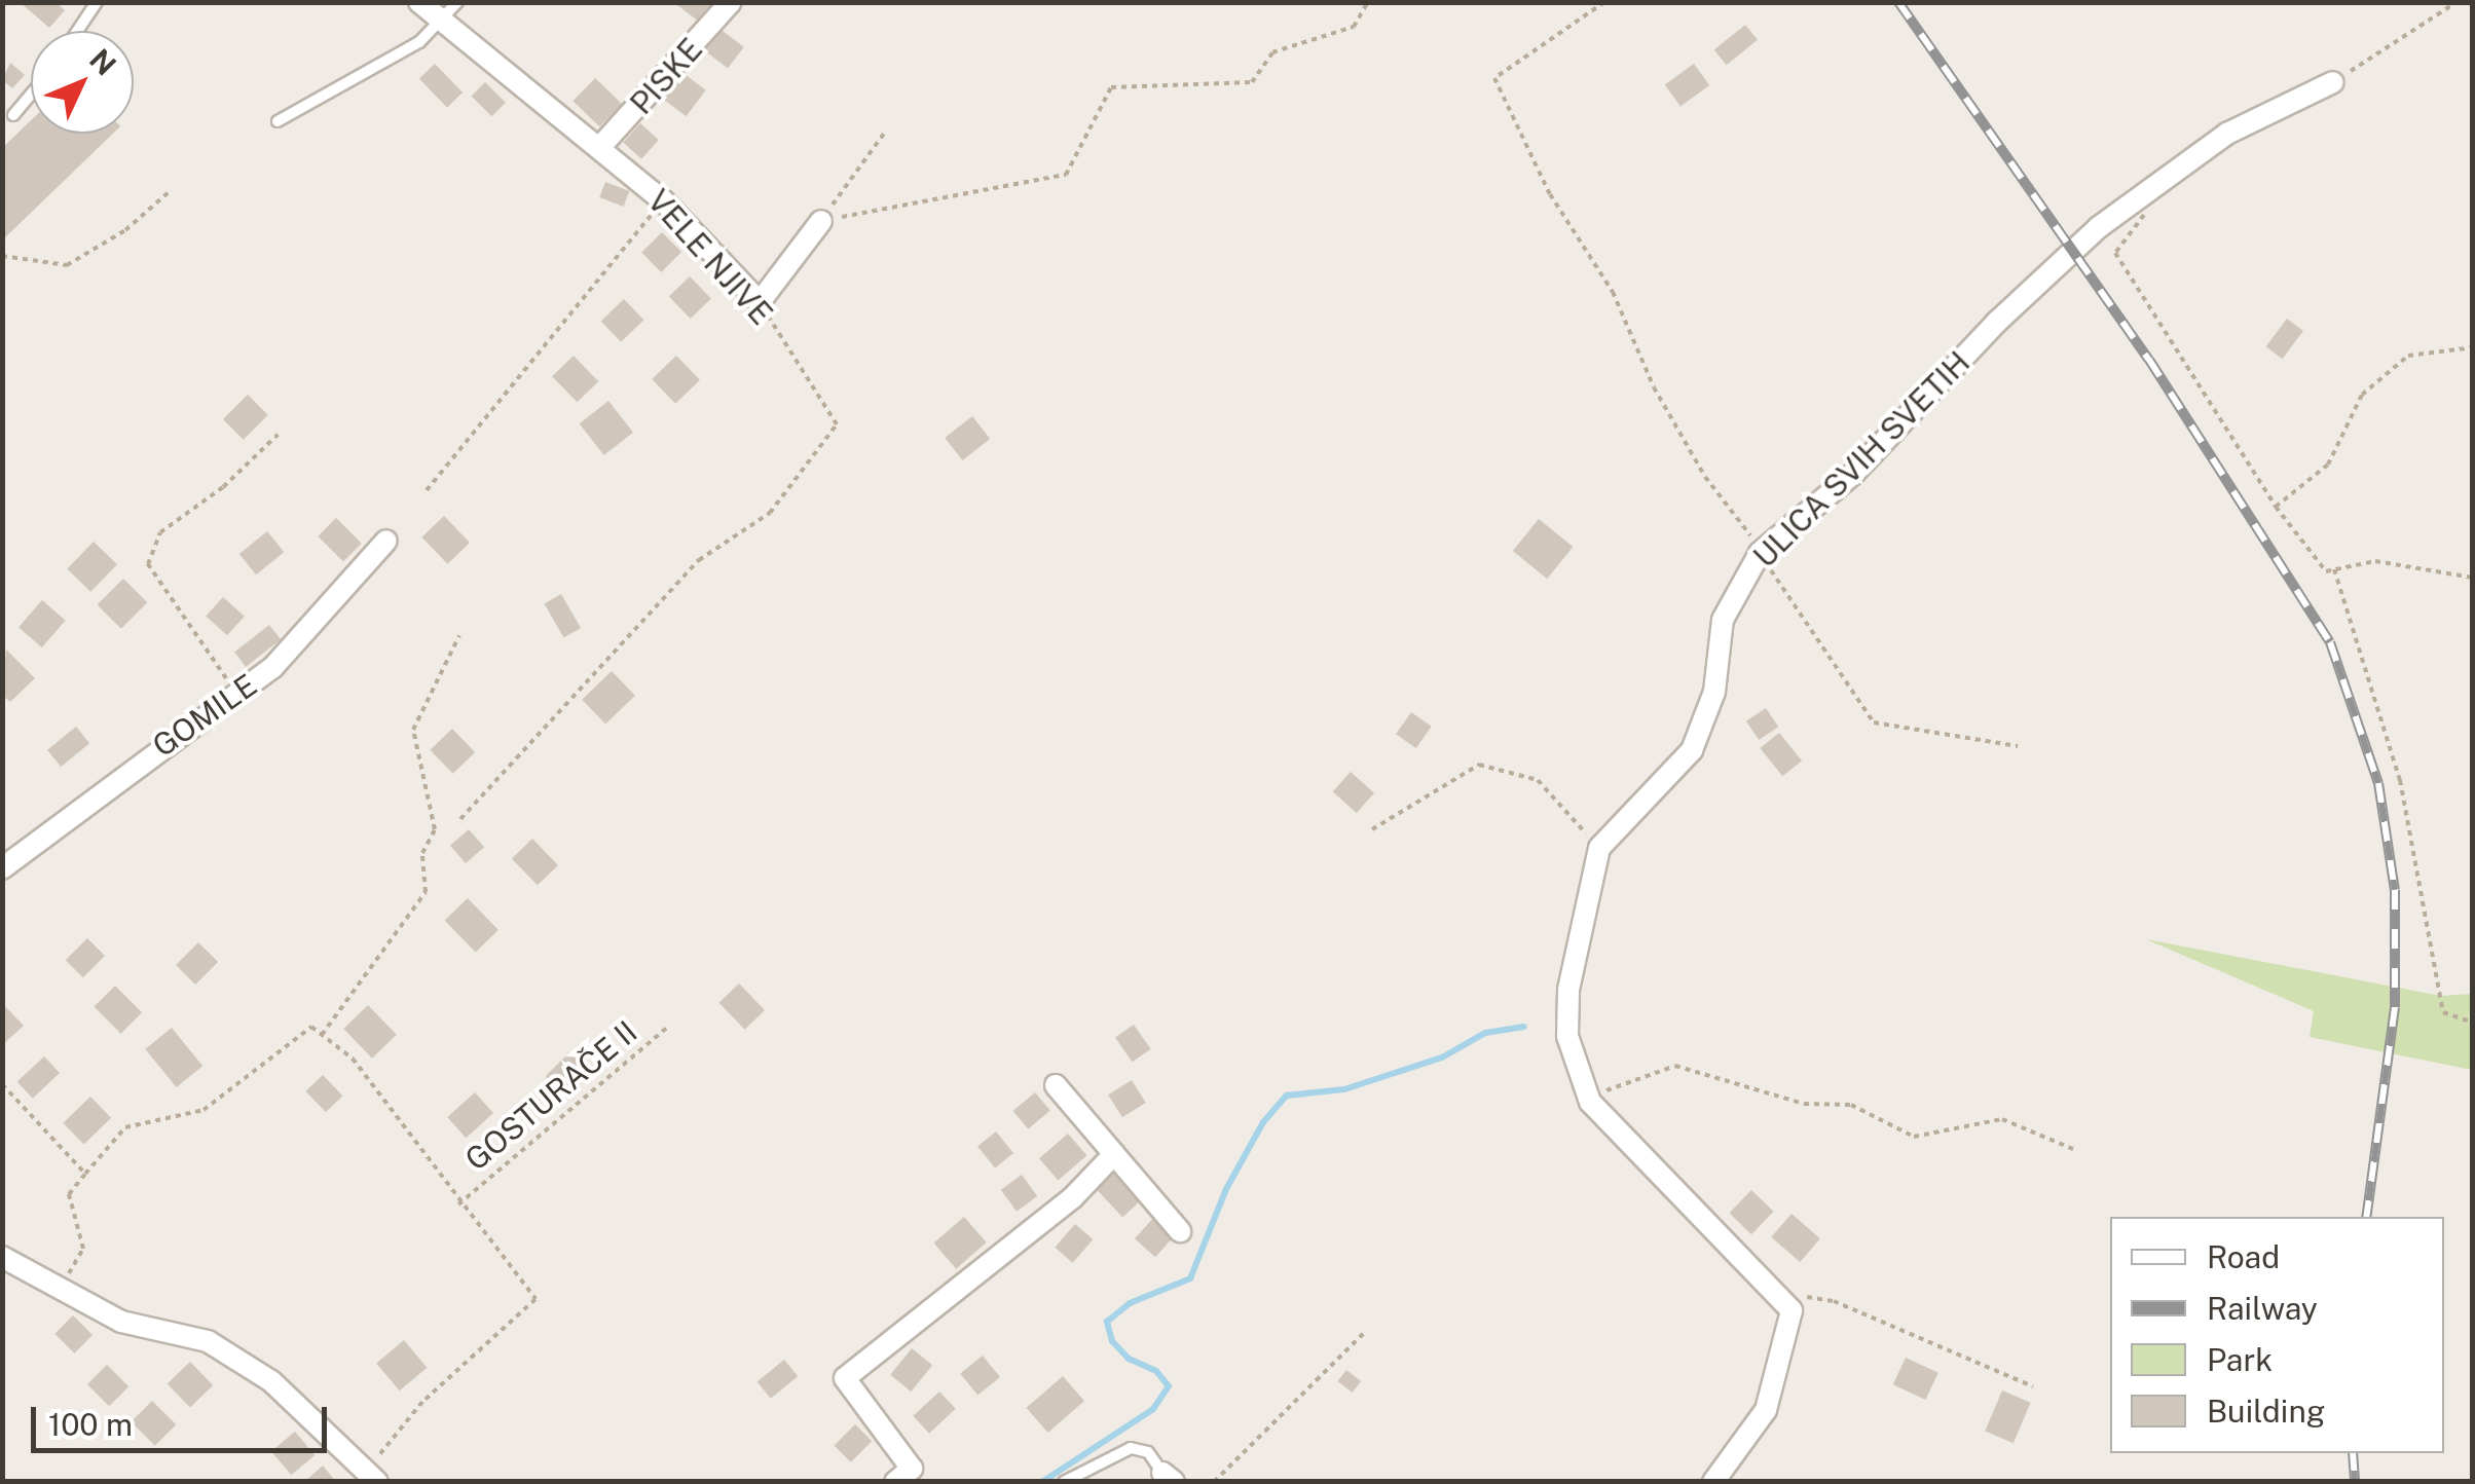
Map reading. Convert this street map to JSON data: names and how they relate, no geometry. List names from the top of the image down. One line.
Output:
{"streets":{"street":["PISKE","VELE NJIVE","ULICA SVIH SVETIH","GOMILE"],"path":["GOSTURAČE II"]},"crossings":[["PISKE","VELE NJIVE"]],"legend":["Road","Railway","Park","Building"],"scale_bar":"100 m","north":"top right"}
